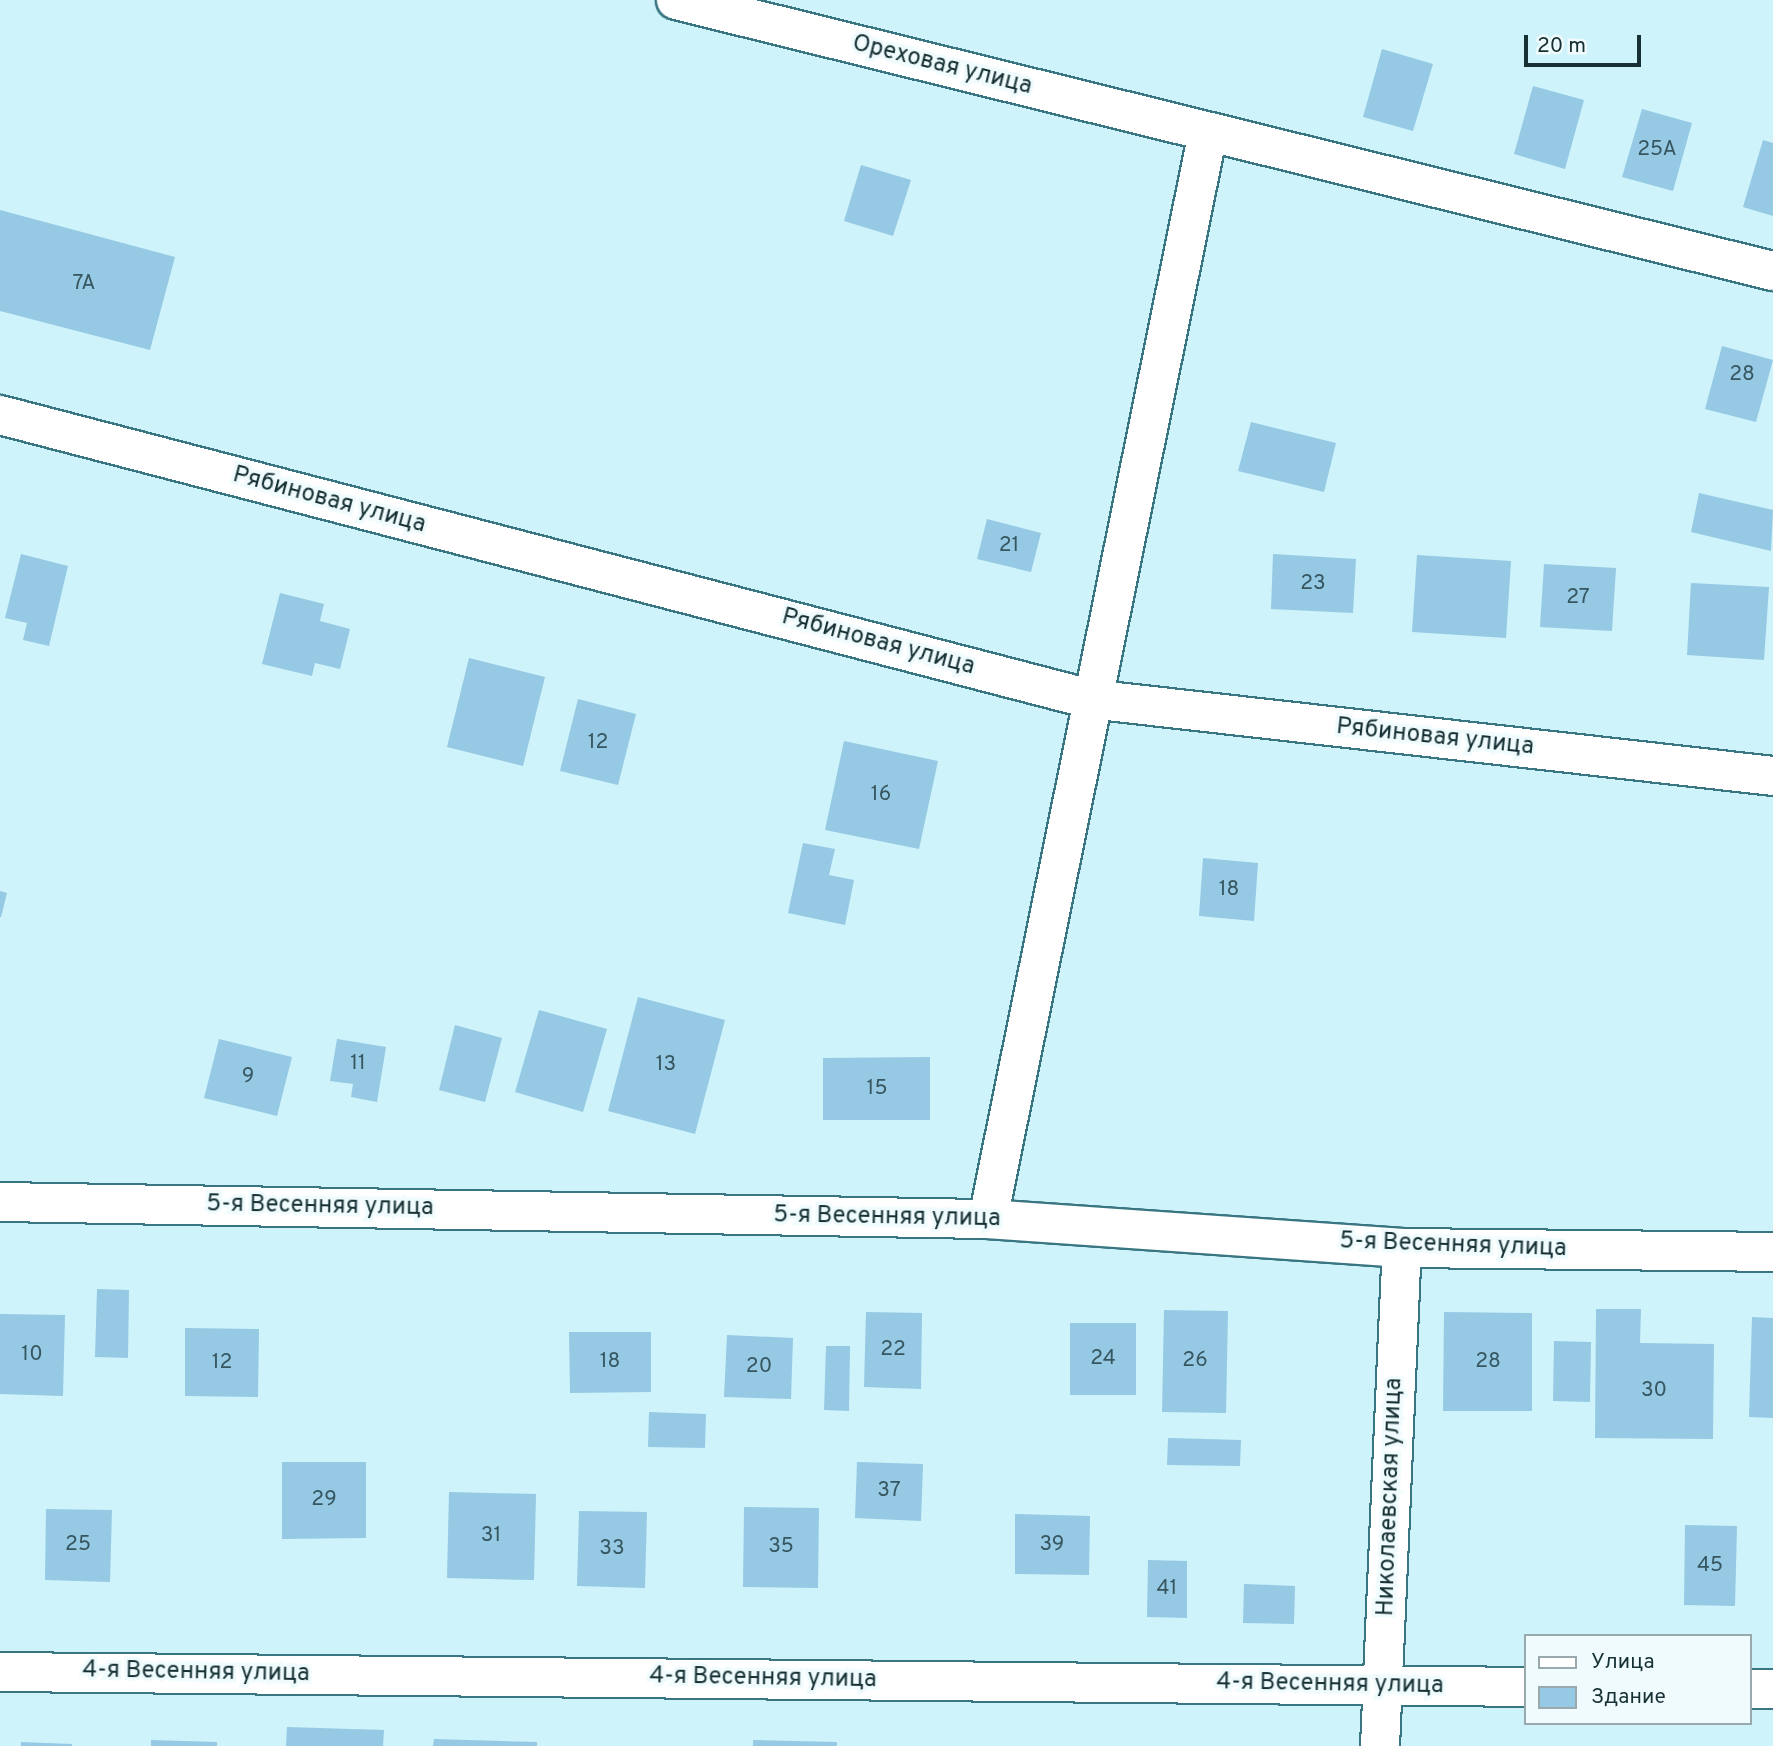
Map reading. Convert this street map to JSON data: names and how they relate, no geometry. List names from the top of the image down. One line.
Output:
{"streets":{"street":["Ореховая улица","Рябиновая улица","5-я Весенняя улица","Николаевская улица","4-я Весенняя улица"]},"crossings":[["5-я Весенняя улица","Николаевская улица"],["Николаевская улица","4-я Весенняя улица"]],"house_numbers":["25А","7А","28","21","23","27","12","16","18","11","13","9","15","22","10","24","26","18","28","12","20","30","37","29","31","25","39","35","33","45","41"],"legend":["Улица","Здание"],"scale_bar":"20 m"}
